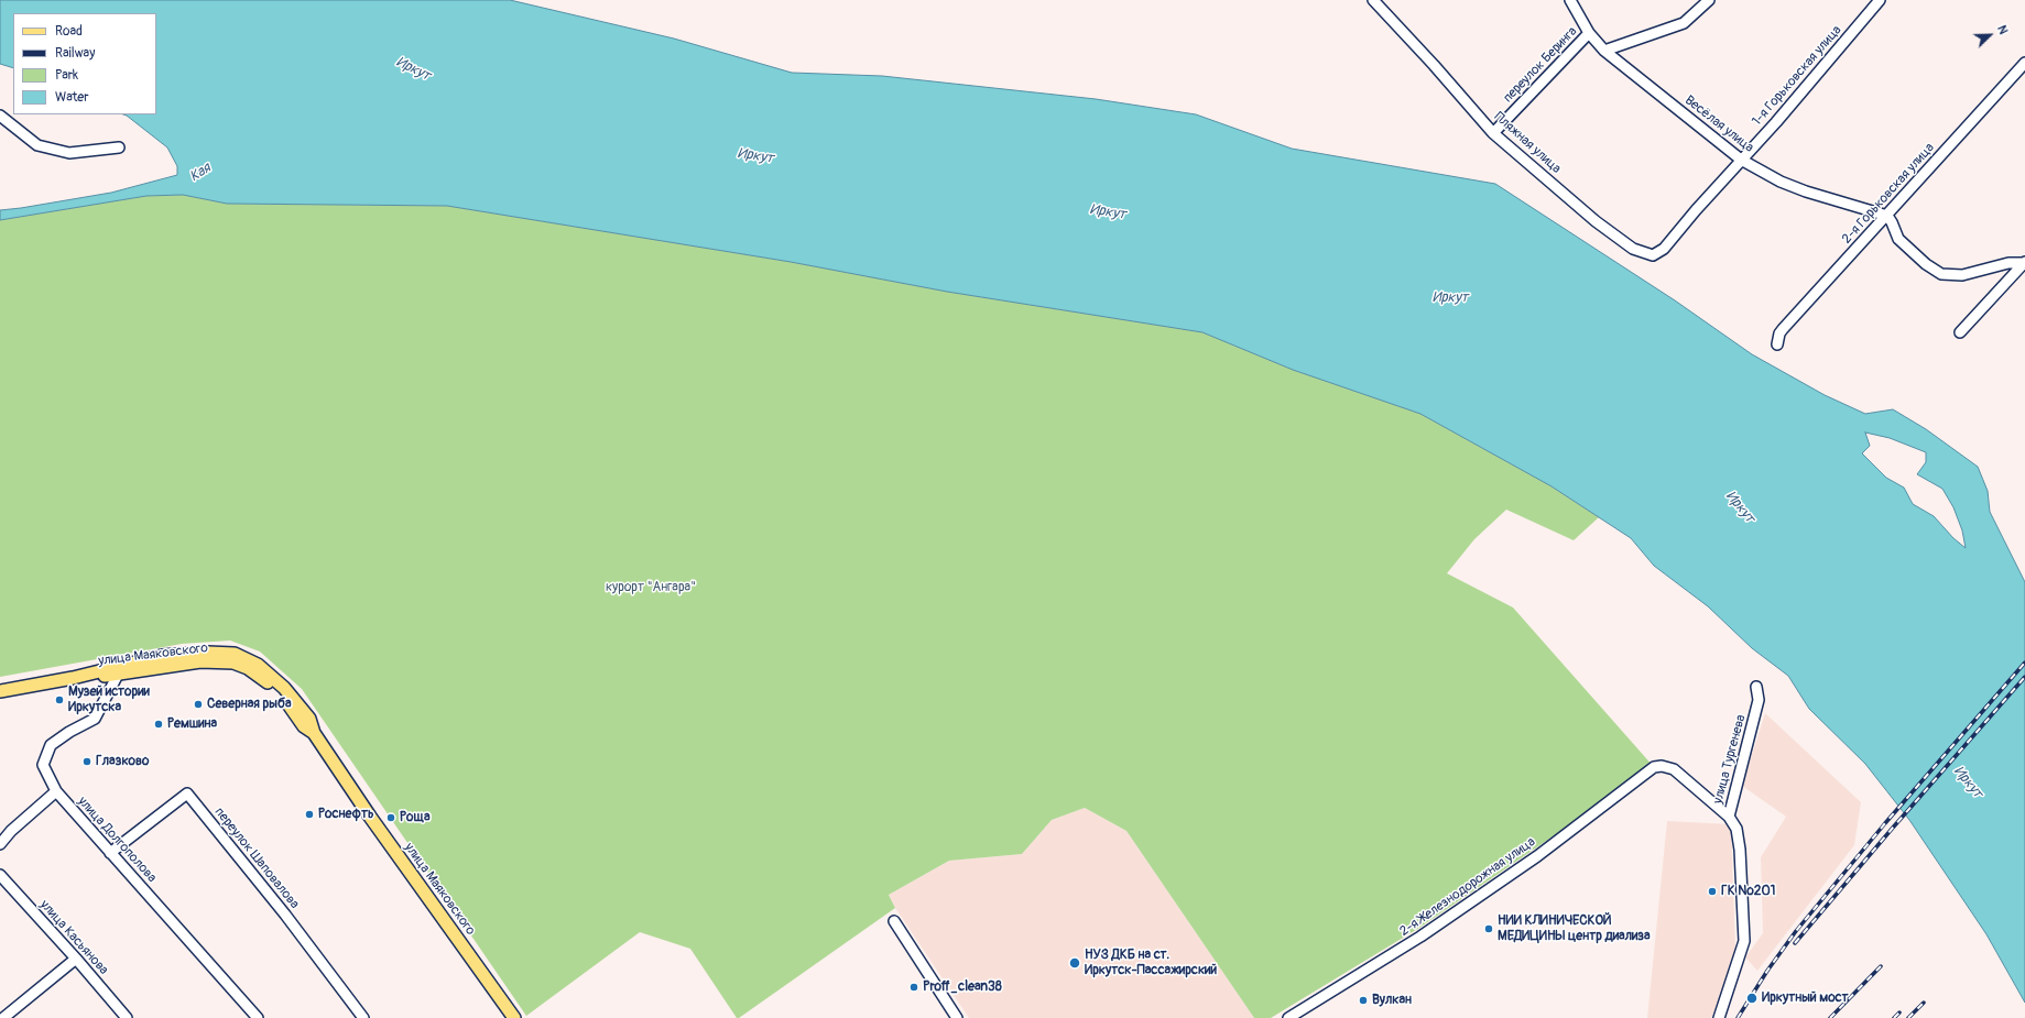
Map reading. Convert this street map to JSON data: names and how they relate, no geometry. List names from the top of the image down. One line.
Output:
{"streets":{"main road":["улица Маяковского"],"street":["переулок Беринга","1-я Горьковская улица","Весёлая улица","Пляжная улица","2-я Горьковская улица","улица Тургенева","улица Долгополова","переулок Шаповалова","2-я Железнодорожная улица","улица Касьянова"]},"crossings":[["переулок Беринга","Весёлая улица"],["переулок Беринга","Пляжная улица"],["1-я Горьковская улица","Весёлая улица"],["1-я Горьковская улица","Пляжная улица"],["Весёлая улица","2-я Горьковская улица"],["улица Маяковского","улица Долгополова"],["улица Тургенева","2-я Железнодорожная улица"],["улица Долгополова","переулок Шаповалова"]],"water":["Иркут","Кая"],"parks":["курорт \"Ангара\""],"places":["Музей истории Иркутска","Северная рыба","Ремшина","Глазково","Роснефть","Роща","ГК №201","НИИ КЛИНИЧЕСКОЙ МЕДИЦИНЫ центр диализа","НУЗ ДКБ на ст. Иркутск-Пассажирский","Proff_clean38","Иркутный мост","Вулкан"],"legend":["Road","Railway","Park","Water"],"north":"top right"}
